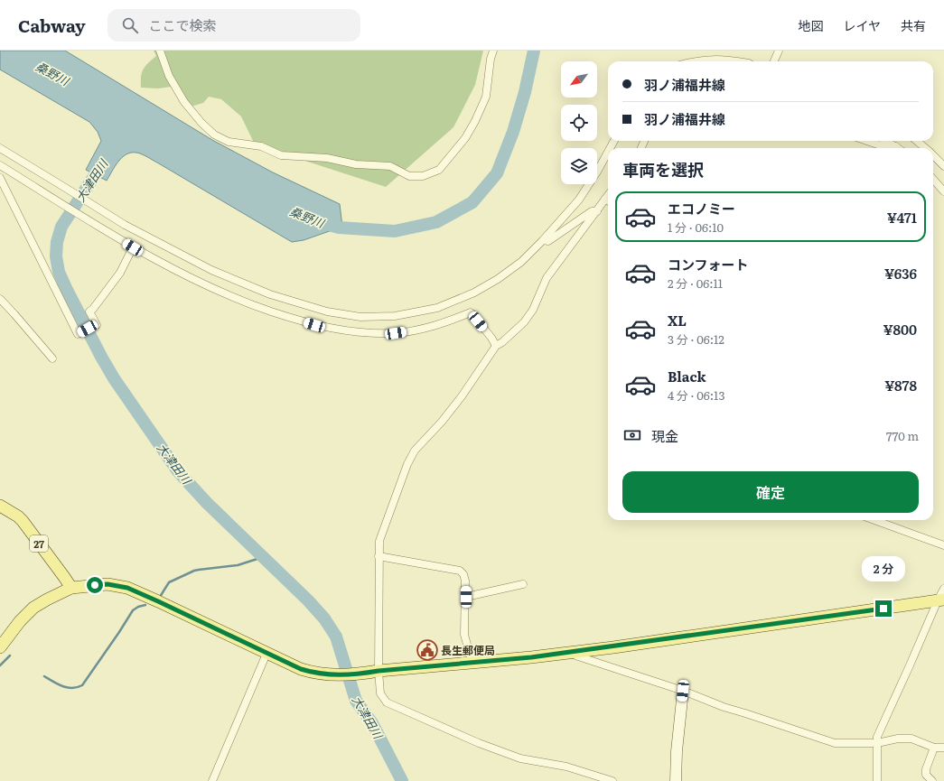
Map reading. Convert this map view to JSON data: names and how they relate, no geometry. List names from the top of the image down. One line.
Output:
{"streets":{"main road":["27"]},"water":["桑野川","大津田川"],"places":{"public building":["長生郵便局"]},"north":"bottom left","page":{"header":"Cabway","search":"ここで検索","nav":["地図","レイヤ","共有"],"banner":["羽ノ浦福井線","羽ノ浦福井線"],"heading":"車両を選択","list":[{"name":"エコノミー","note":"1 分 · 06:10","value":"¥471"},{"name":"コンフォート","note":"2 分 · 06:11","value":"¥636"},{"name":"XL","note":"3 分 · 06:12","value":"¥800"},{"name":"Black","note":"4 分 · 06:13","value":"¥878"}],"pay":["現金","770 m"],"buttons":"確定","bubble":"2 分"}}
